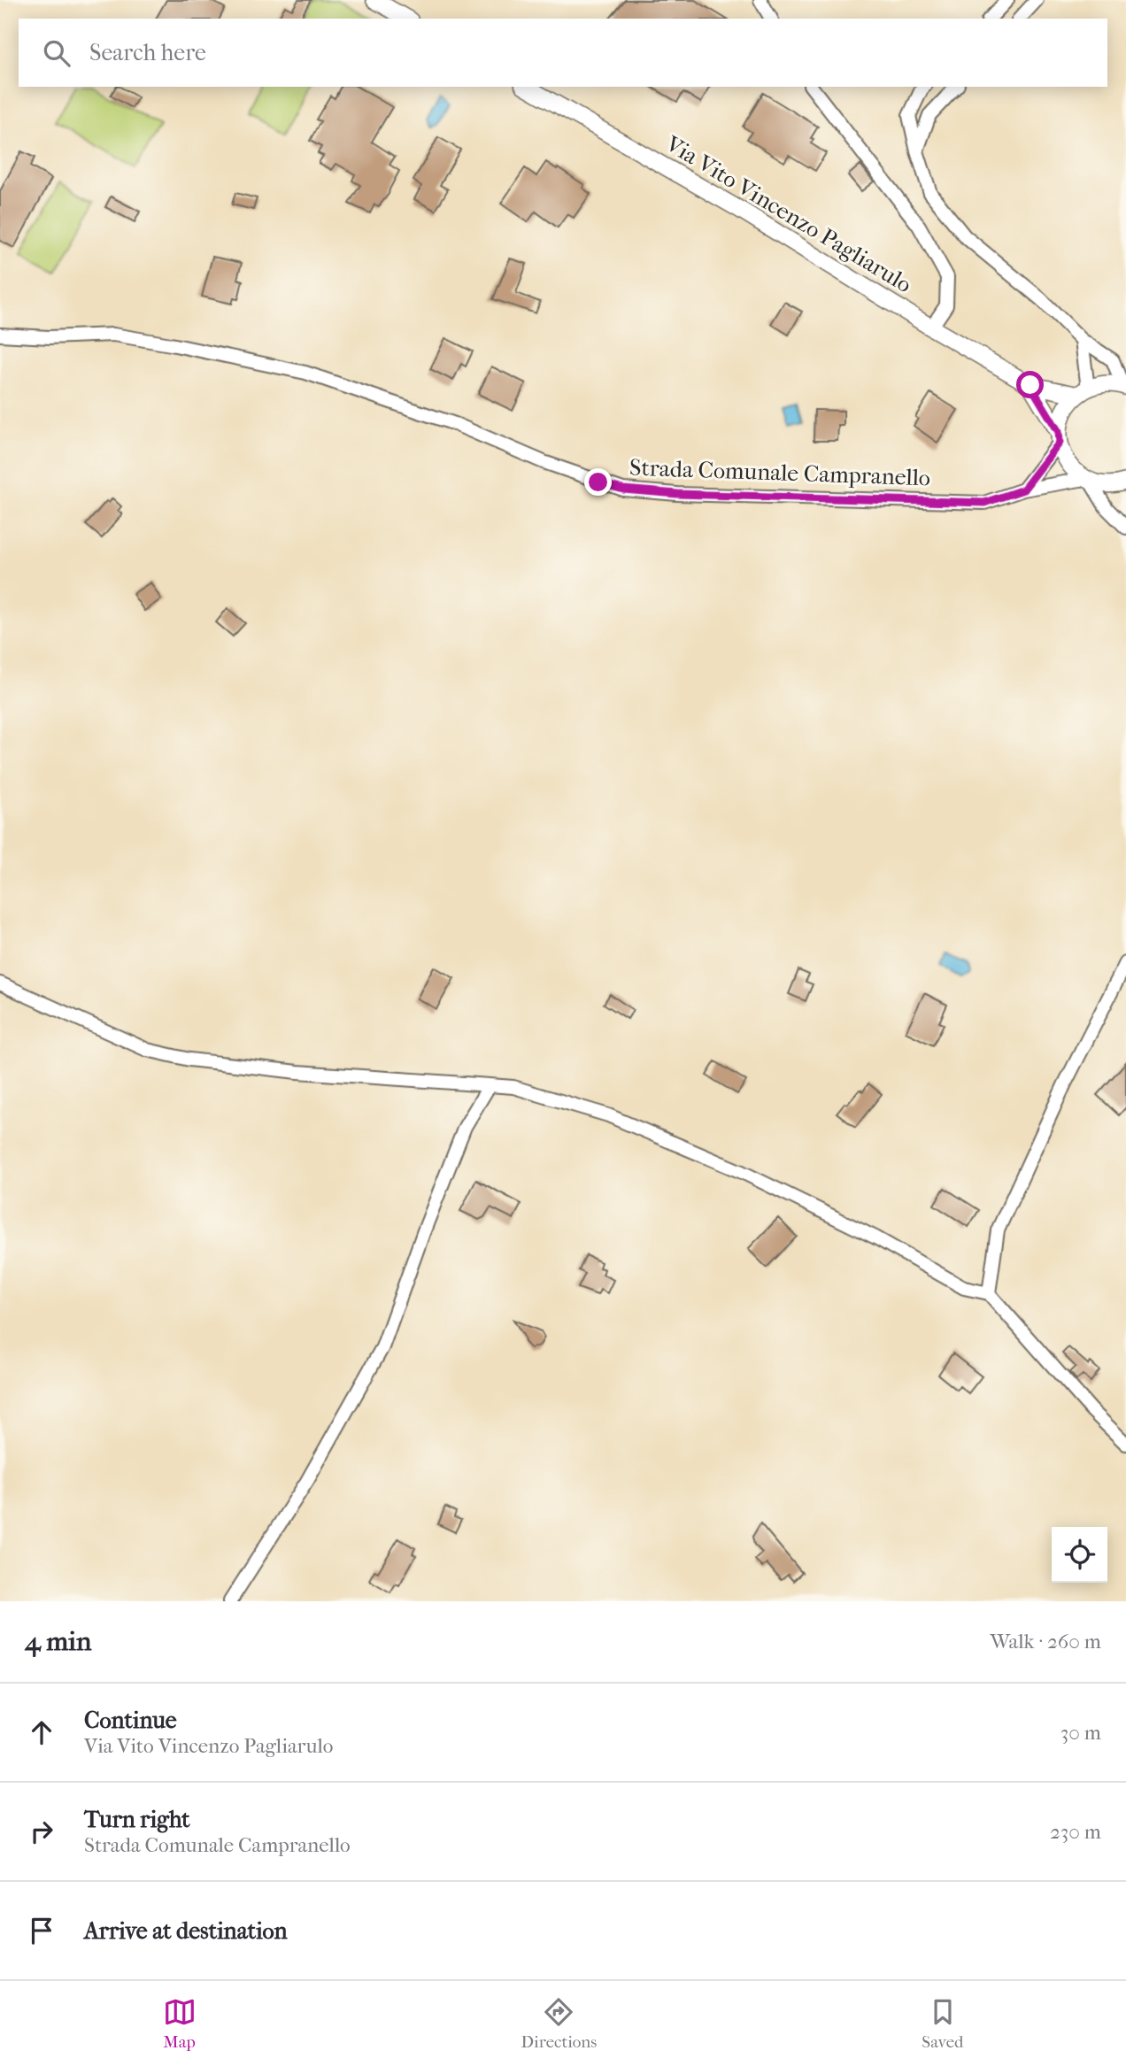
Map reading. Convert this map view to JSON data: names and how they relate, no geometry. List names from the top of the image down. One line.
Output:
{"streets":{"street":["Via Vito Vincenzo Pagliarulo","Strada Comunale Campranello"]},"crossings":[["Via Vito Vincenzo Pagliarulo","Strada Comunale Campranello"]],"page":{"search":"Search here","heading":["4 min","Walk · 260 m"],"list":[["Continue","Via Vito Vincenzo Pagliarulo","30 m"],["Turn right","Strada Comunale Campranello","230 m"],"Arrive at destination"],"nav":["Map","Directions","Saved"]}}
